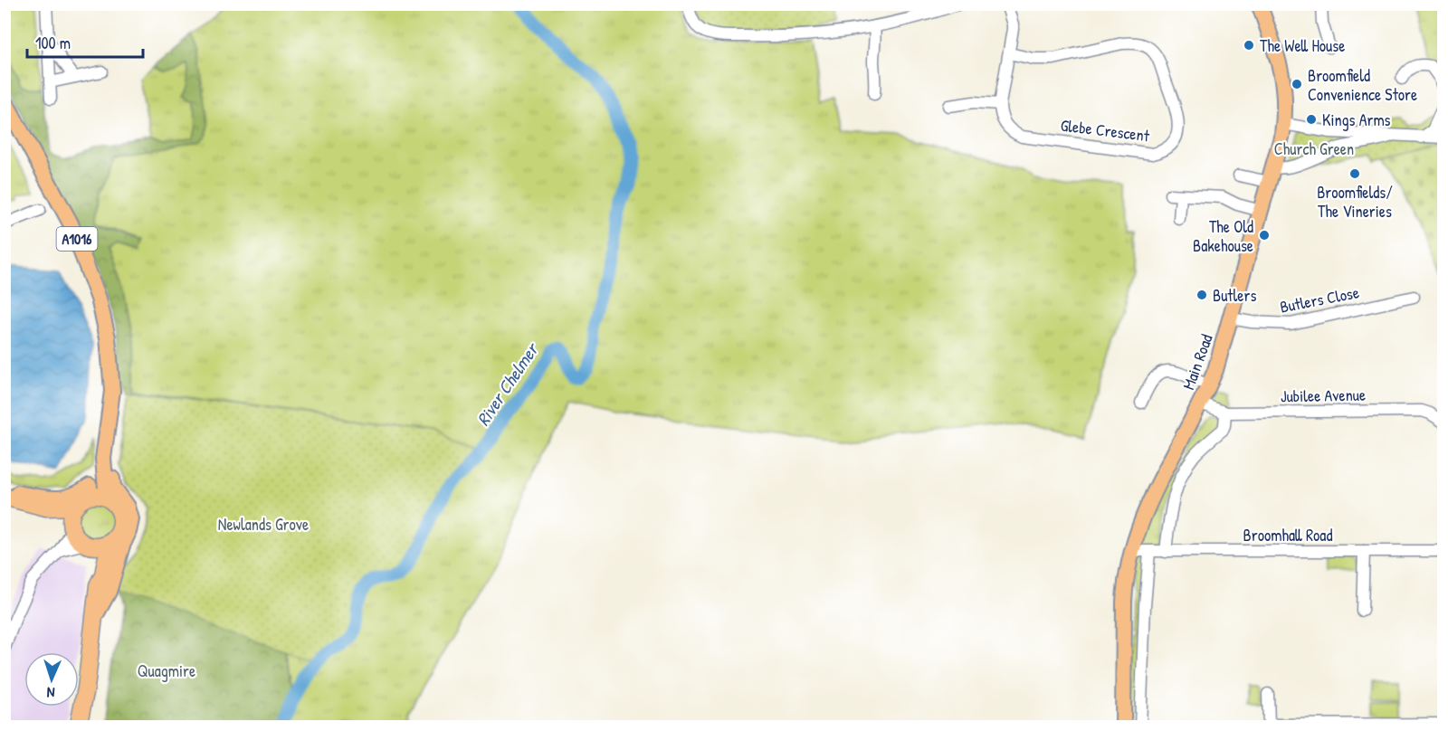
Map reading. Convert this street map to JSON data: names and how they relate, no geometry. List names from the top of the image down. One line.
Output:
{"streets":{"main road":["A1016","Main Road"],"street":["Glebe Crescent","Butlers Close","Jubilee Avenue","Broomhall Road"]},"crossings":[["Butlers Close","Main Road"],["Main Road","Jubilee Avenue"],["Main Road","Broomhall Road"]],"water":["River Chelmer"],"parks":["Church Green","Newlands Grove","Quagmire"],"places":["The Well House","Broomfield Convenience Store","Kings Arms","Broomfields/ The Vineries","The Old Bakehouse","Butlers"],"scale_bar":"100 m","north":"bottom"}
